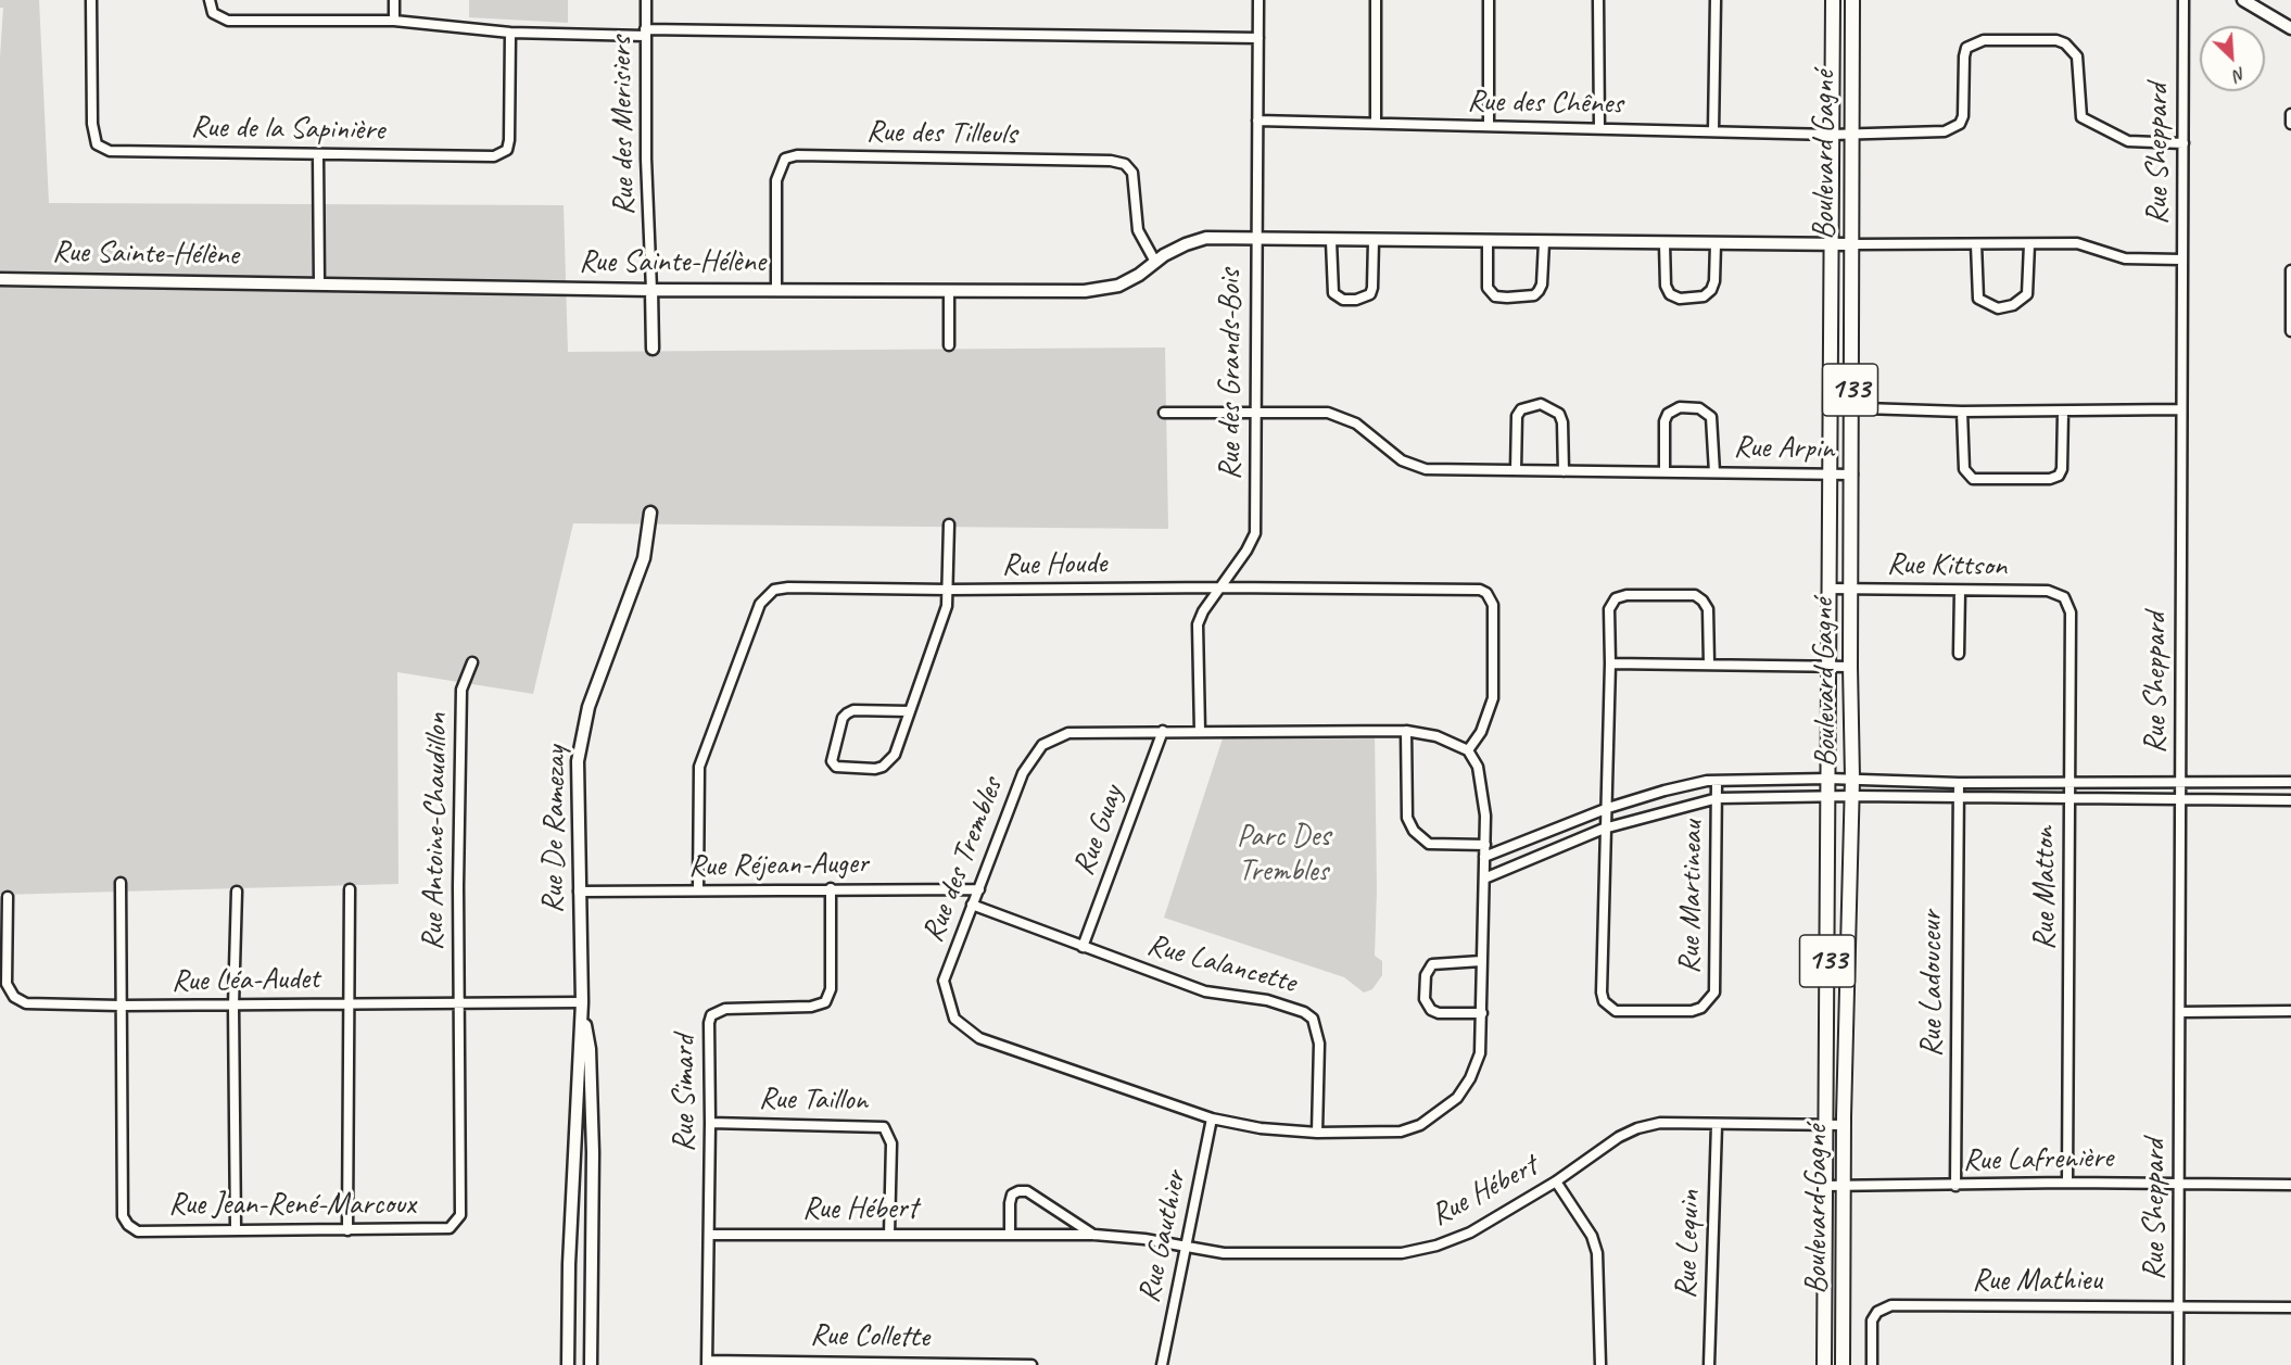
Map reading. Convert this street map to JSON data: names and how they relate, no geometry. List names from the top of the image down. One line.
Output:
{"streets":{"main road":["Boulevard Gagné","133"],"street":["Rue des Chênes","Rue des Merisiers","Rue de la Sapinière","Rue des Tilleuls","Rue Sheppard","Rue Sainte-Hélène","Rue des Grands-Bois","Rue Arpin","Rue Houde","Rue Kittson","Rue De Ramezay","Rue Guay","Rue Antoine-Chaudillon","Rue des Trembles","Rue Réjean-Auger","Rue Matton","Rue Martineau","Rue Lalancette","Rue Léa-Audet","Rue Ladouceur","Rue Simard","Rue Taillon","Rue Lafrenière","Rue Hébert","Rue Jean-René-Marcoux","Rue Gauthier","Rue Lequin","Rue Mathieu","Rue Collette"]},"crossings":[["Rue des Chênes","Rue Sheppard"],["Rue des Chênes","Boulevard Gagné"],["Rue des Chênes","Rue des Grands-Bois"],["Rue des Merisiers","Rue Sainte-Hélène"],["Rue des Tilleuls","Rue Sainte-Hélène"],["Rue Sheppard","Rue Sainte-Hélène"],["Rue Sheppard","Rue Lafrenière"],["Rue Sheppard","Rue Mathieu"],["Boulevard Gagné","Rue Sainte-Hélène"],["Boulevard Gagné","Rue Arpin"],["Boulevard Gagné","Rue Kittson"],["Boulevard Gagné","Rue Lafrenière"],["Boulevard Gagné","Rue Hébert"],["Rue Sainte-Hélène","Rue des Grands-Bois"],["Rue des Grands-Bois","Rue Arpin"],["Rue des Grands-Bois","Rue Houde"],["Rue des Grands-Bois","Rue des Trembles"],["Rue Houde","Rue des Trembles"],["Rue Houde","Rue Réjean-Auger"],["Rue Kittson","Rue Matton"],["Rue De Ramezay","Rue Réjean-Auger"],["Rue De Ramezay","Rue Léa-Audet"],["Rue Guay","Rue des Trembles"],["Rue Guay","Rue Lalancette"],["Rue Antoine-Chaudillon","Rue Léa-Audet"],["Rue Antoine-Chaudillon","Rue Jean-René-Marcoux"],["Rue des Trembles","Rue Réjean-Auger"],["Rue des Trembles","Rue Lalancette"],["Rue des Trembles","Rue Gauthier"],["Rue Réjean-Auger","Rue Simard"],["Rue Matton","Rue Lafrenière"],["Rue Léa-Audet","Rue Jean-René-Marcoux"],["Rue Ladouceur","Rue Lafrenière"],["Rue Simard","Rue Taillon"],["Rue Simard","Rue Hébert"],["Rue Simard","Rue Collette"],["Rue Taillon","Rue Hébert"],["Rue Hébert","Rue Gauthier"],["Rue Hébert","Rue Lequin"]],"parks":["Parc Des Trembles"],"north":"bottom right"}
